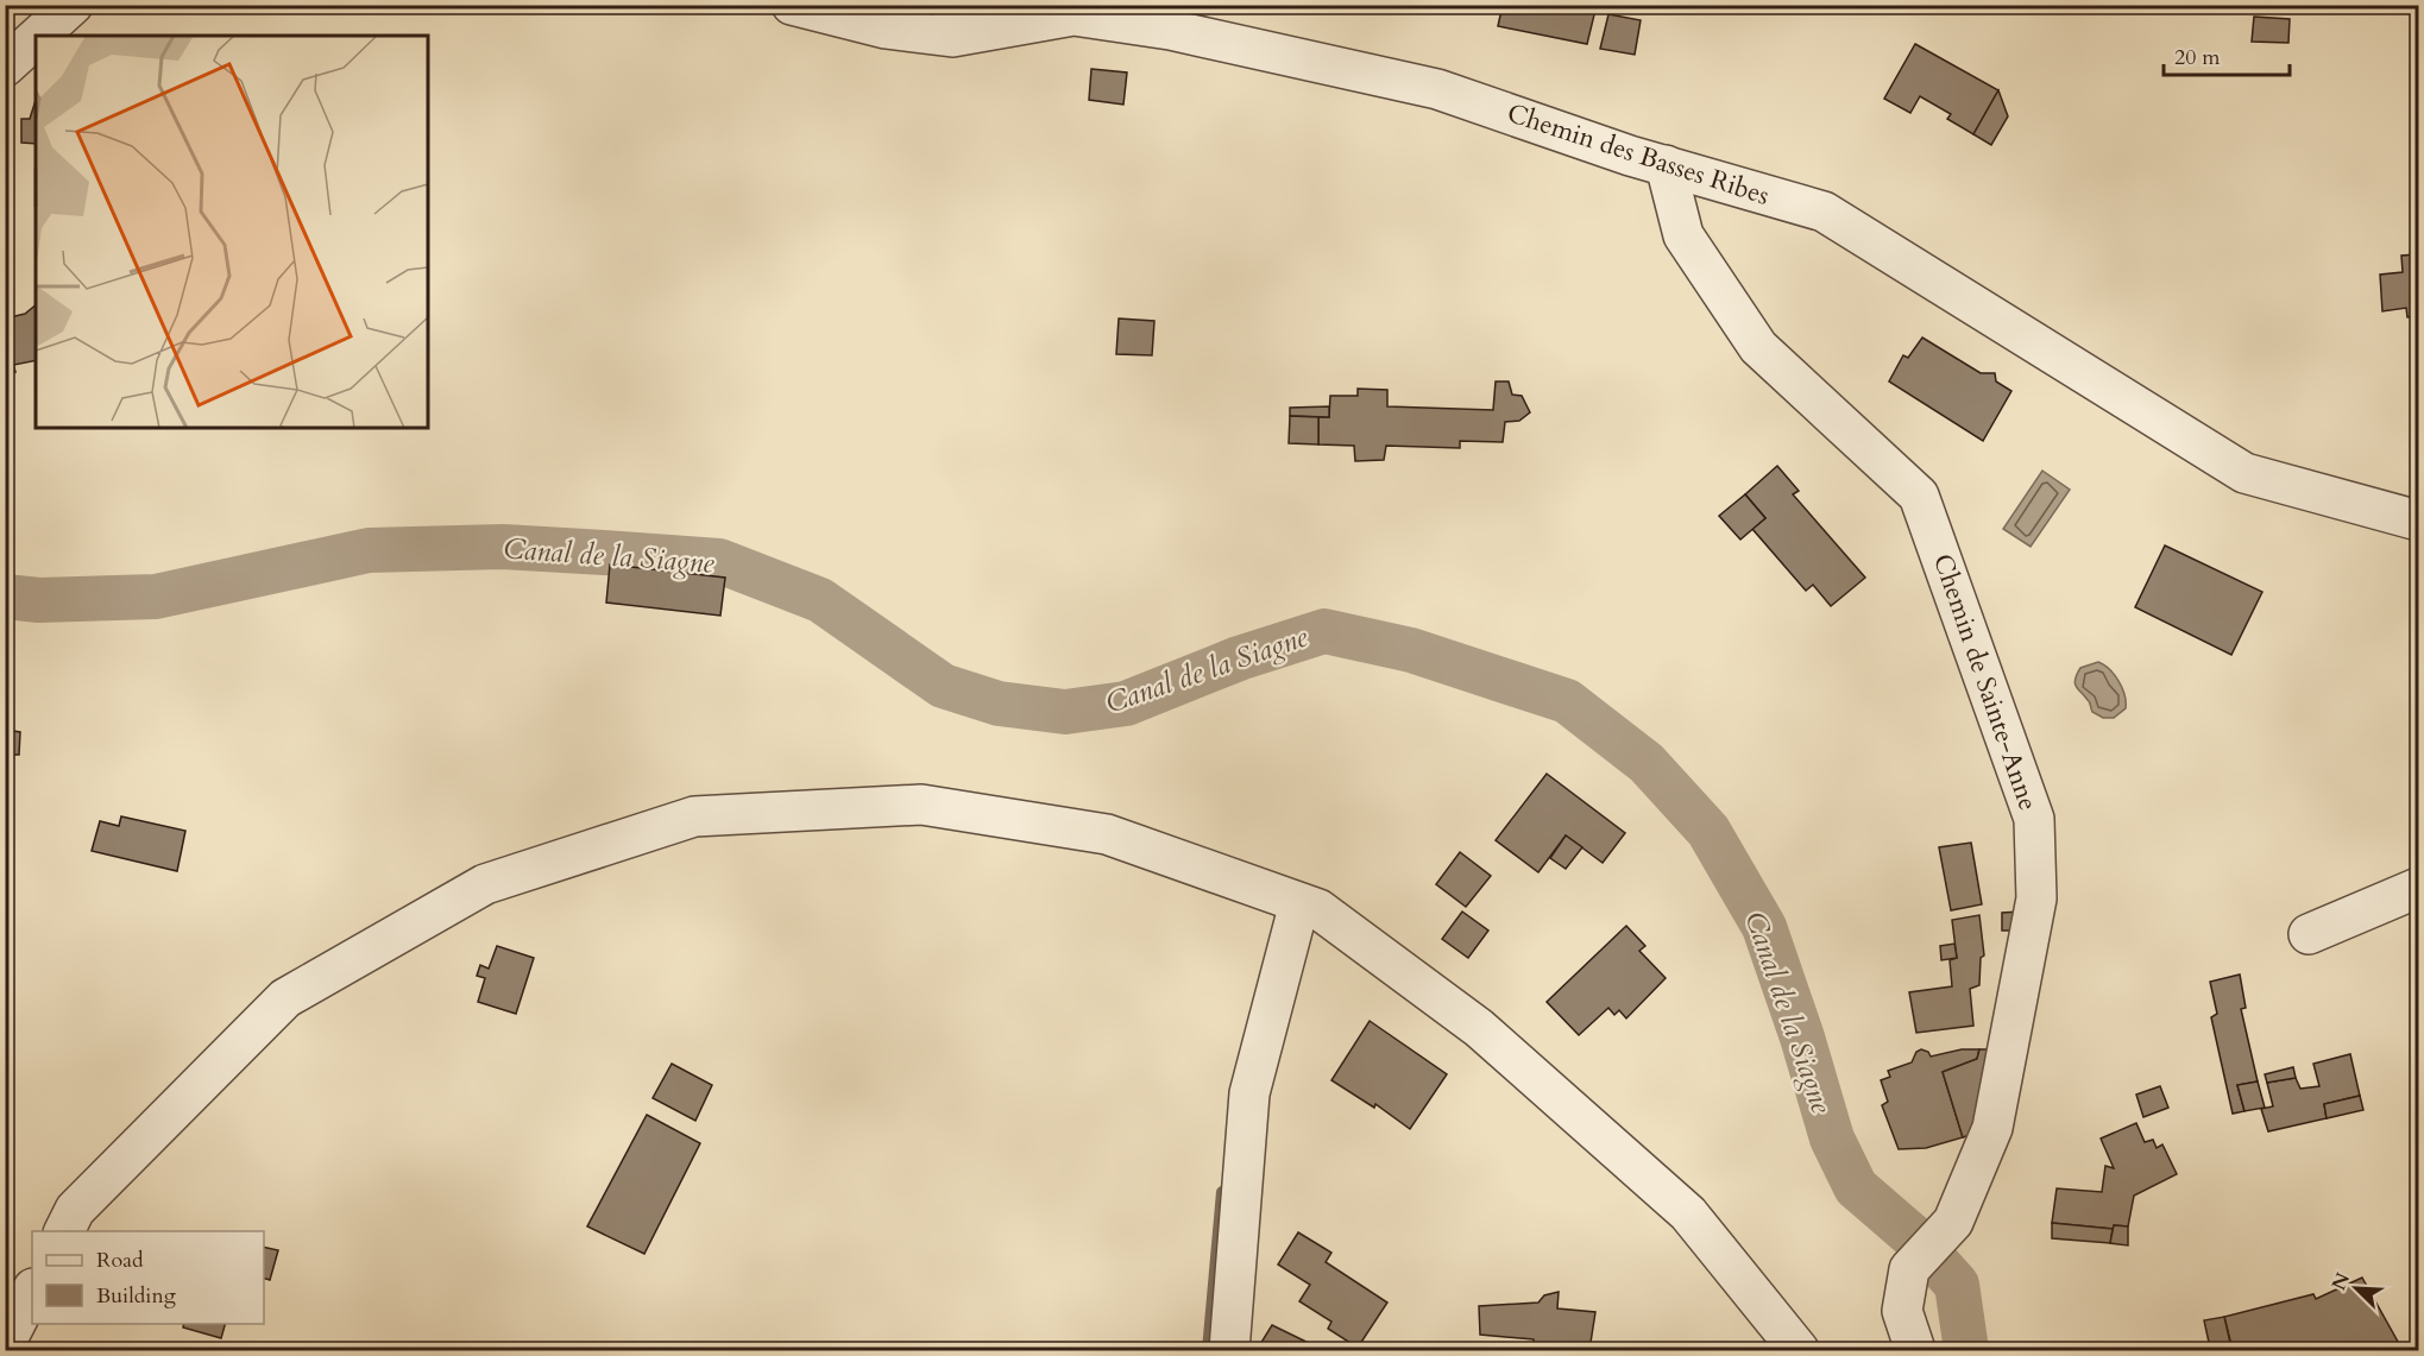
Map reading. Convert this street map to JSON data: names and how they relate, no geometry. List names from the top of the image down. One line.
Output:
{"streets":{"street":["Chemin des Basses Ribes","Chemin de Sainte-Anne"]},"crossings":[["Chemin des Basses Ribes","Chemin de Sainte-Anne"]],"water":["Canal de la Siagne"],"legend":["Road","Building"],"scale_bar":"20 m","north":"top left"}
